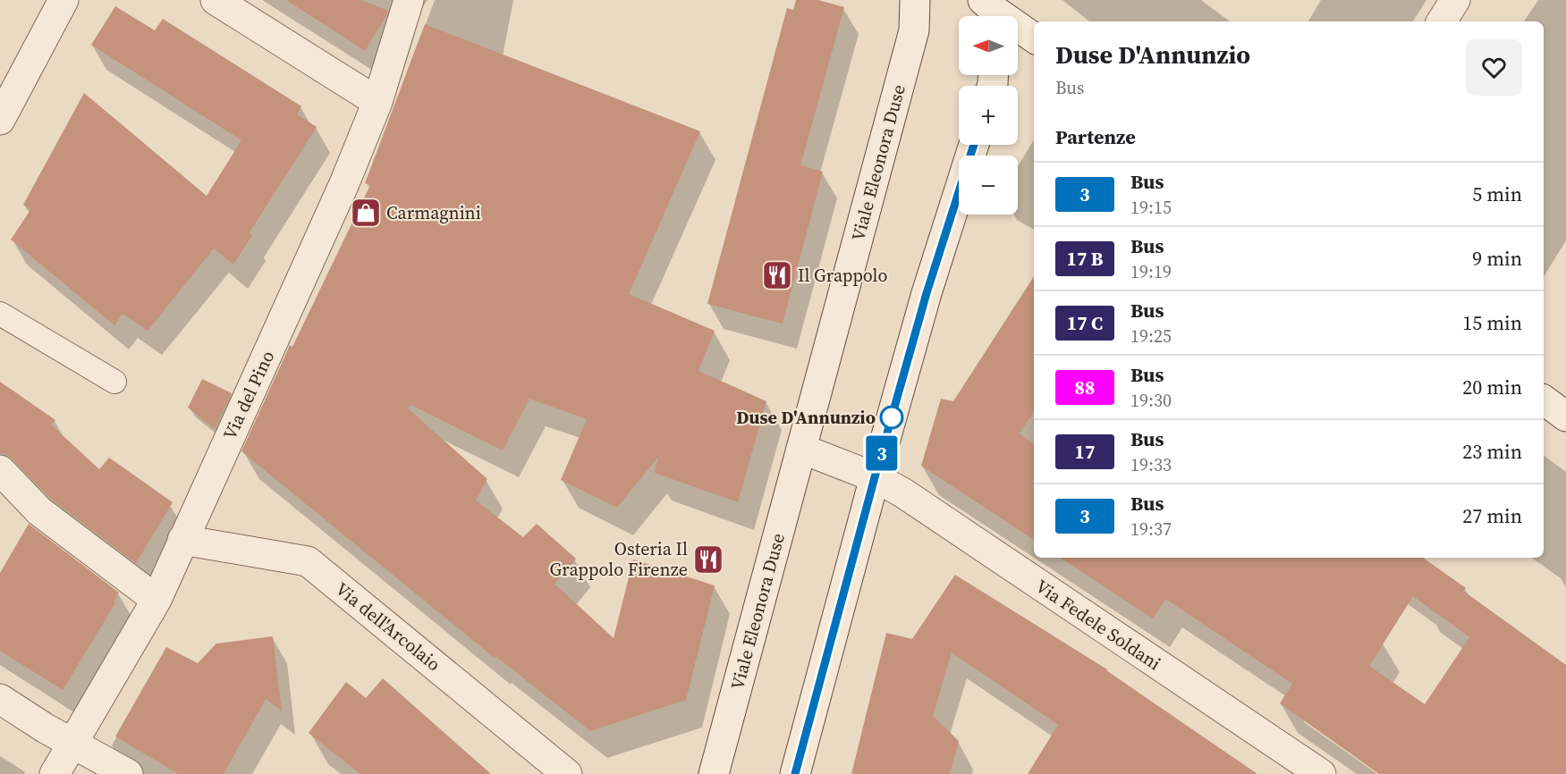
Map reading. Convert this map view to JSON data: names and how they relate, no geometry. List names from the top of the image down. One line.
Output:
{"streets":{"street":["Viale Eleonora Duse","Via del Pino","Via Fedele Soldani","Via dell'Arcolaio"]},"crossings":[["Via del Pino","Via dell'Arcolaio"]],"places":{"shop":["Carmagnini"],"restaurant":["Il Grappolo","Osteria Il Grappolo Firenze"],"other":["Duse D'Annunzio"]},"lines":["bus line 3"],"north":"left","page":{"on_map":"3","map_buttons":["+","−"],"heading":[["Duse D'Annunzio","Bus"],"Partenze"],"list":[{"mark":"3","name":"Bus","note":"19:15","value":"5 min"},{"mark":"17 B","name":"Bus","note":"19:19","value":"9 min"},{"mark":"17 C","name":"Bus","note":"19:25","value":"15 min"},{"mark":"88","name":"Bus","note":"19:30","value":"20 min"},{"mark":"17","name":"Bus","note":"19:33","value":"23 min"},{"mark":"3","name":"Bus","note":"19:37","value":"27 min"}]}}
